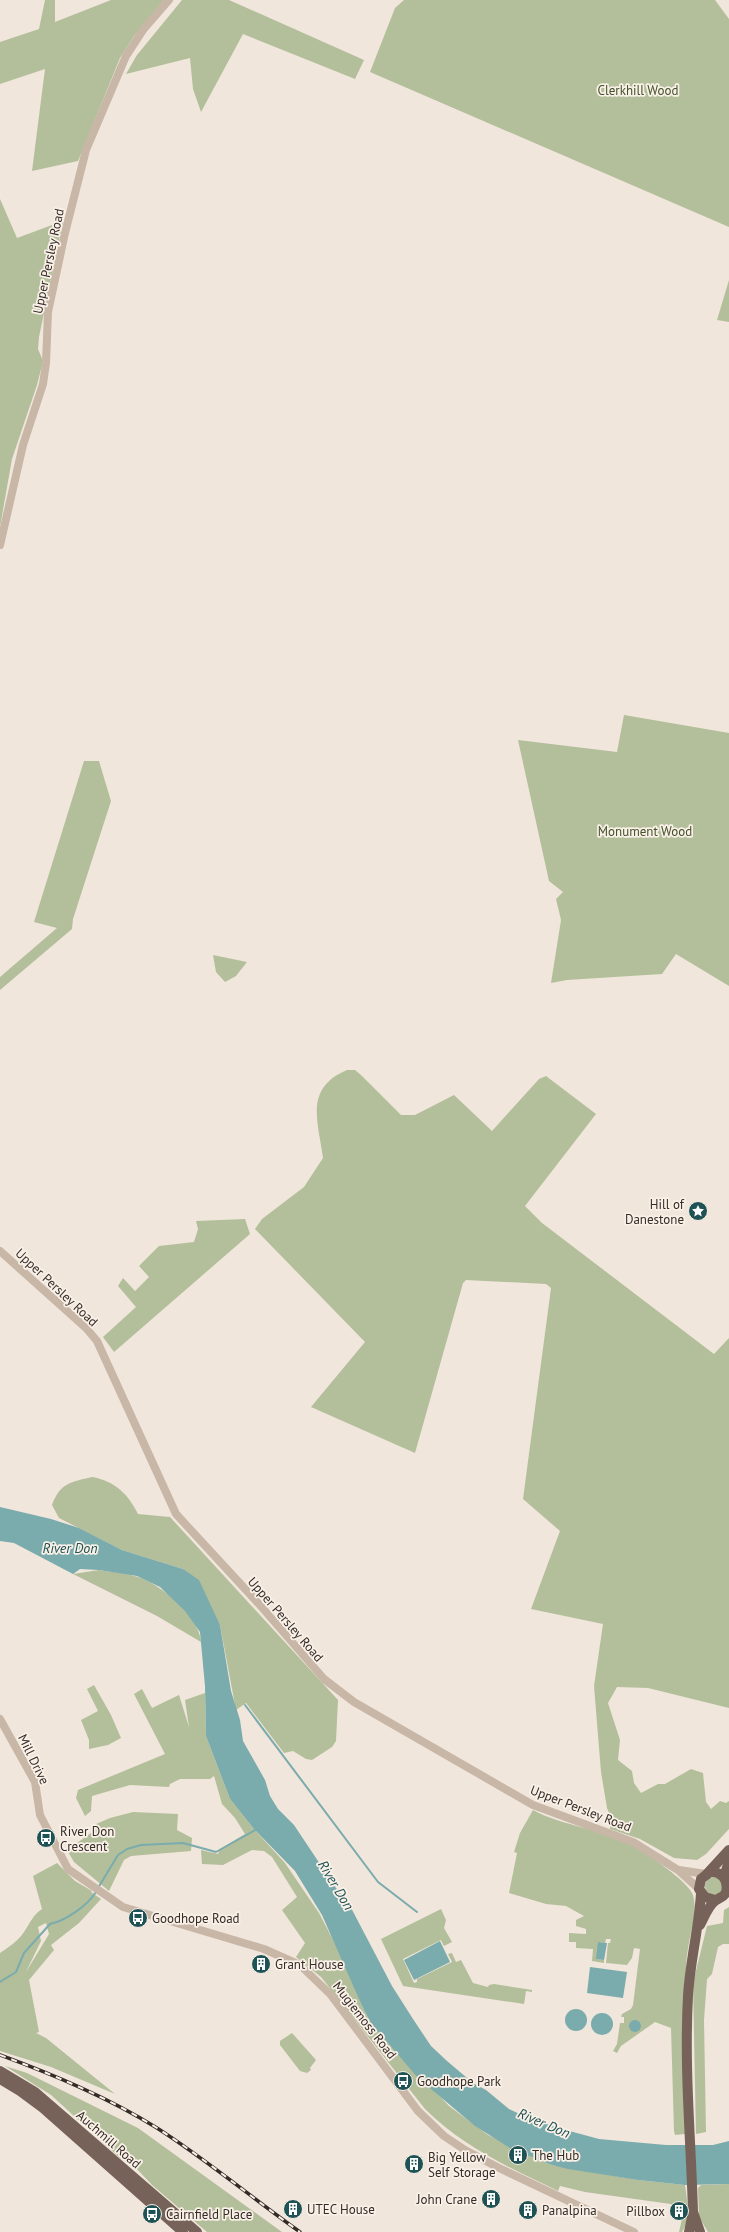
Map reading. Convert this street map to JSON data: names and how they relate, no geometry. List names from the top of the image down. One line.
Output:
{"streets":{"main road":["Auchmill Road"],"street":["Upper Persley Road","Mill Drive","Mugiemoss Road"]},"crossings":[["Mill Drive","Mugiemoss Road"]],"water":["River Don"],"parks":["Clerkhill Wood","Monument Wood"],"places":{"place":["Hill of Danestone"],"bus stop":["River Don Crescent","Goodhope Road","Goodhope Park","Cairnfield Place"],"building":["Grant House","The Hub","Big Yellow Self Storage","John Crane","UTEC House","Panalpina","Pillbox"]}}
